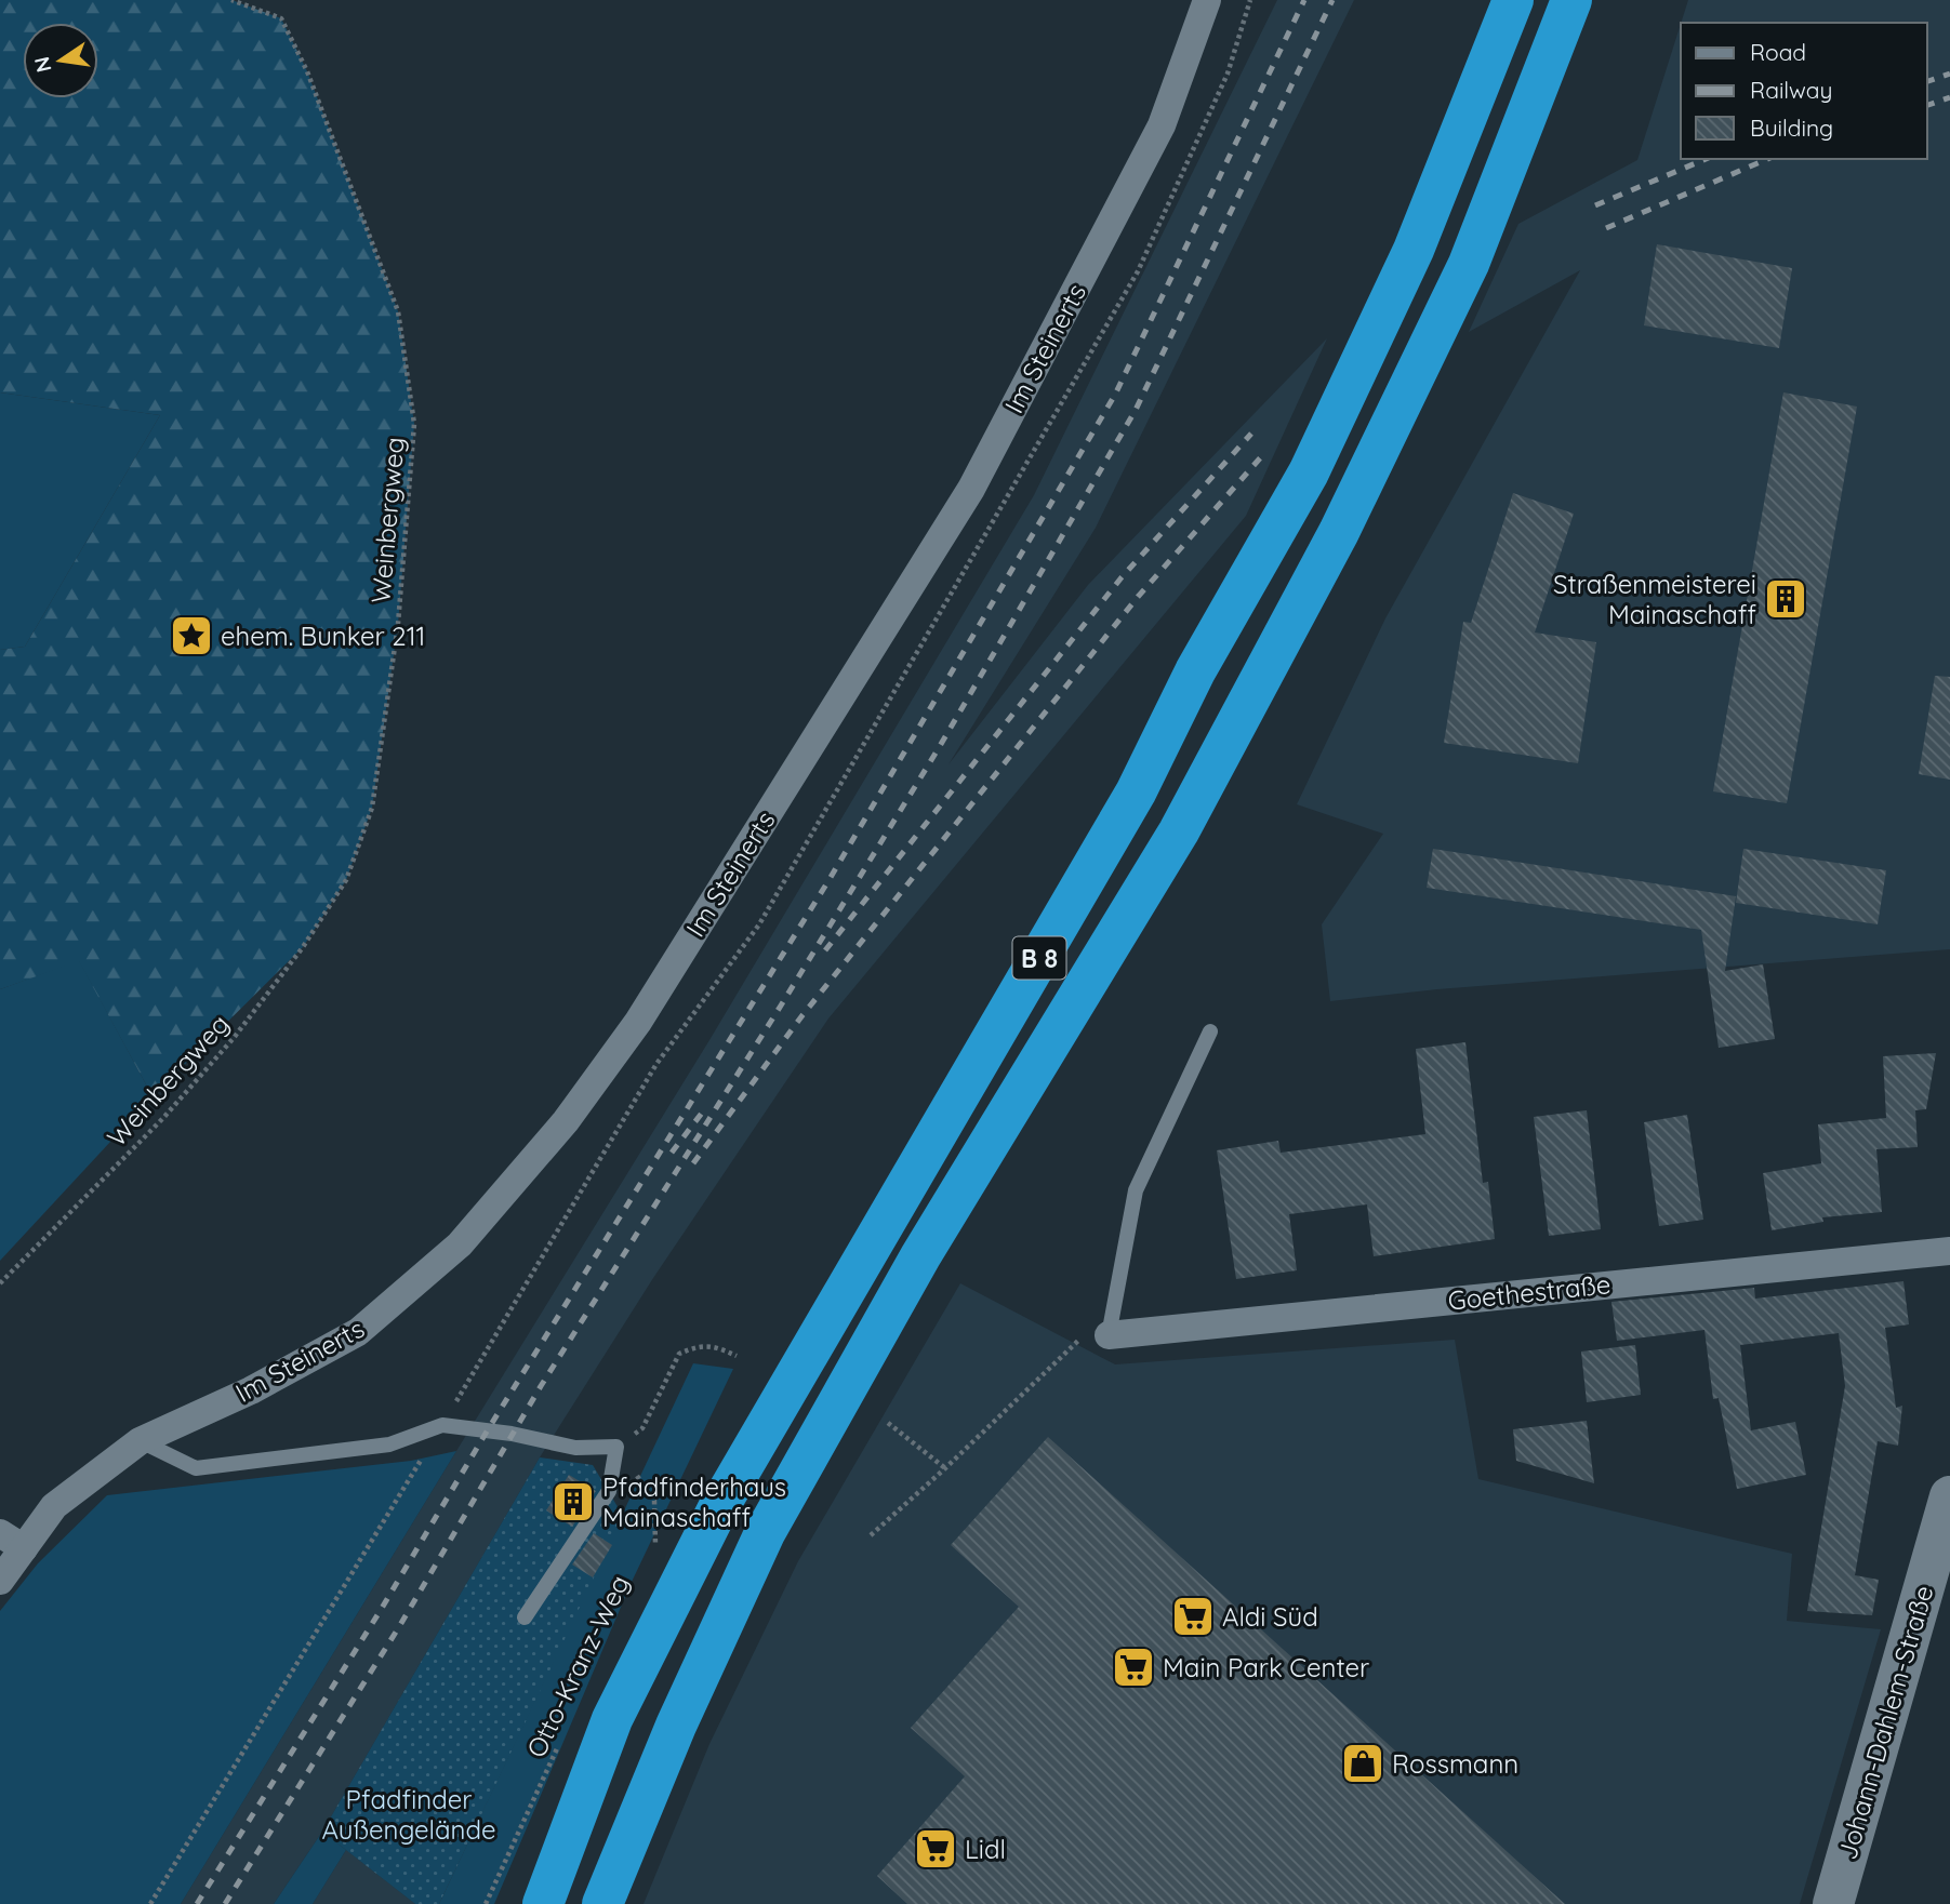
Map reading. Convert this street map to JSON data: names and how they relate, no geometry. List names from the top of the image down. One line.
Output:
{"streets":{"highway":["B 8"],"street":["Im Steinerts","Goethestraße","Johann-Dahlem-Straße"],"path":["Weinbergweg","Otto-Kranz-Weg"]},"parks":["Pfadfinder Außengelände"],"places":{"building":["Straßenmeisterei Mainaschaff","Pfadfinderhaus Mainaschaff"],"place":["ehem. Bunker 211"],"supermarket":["Aldi Süd","Main Park Center","Lidl"],"shop":["Rossmann"]},"legend":["Road","Railway","Building"],"north":"left"}
